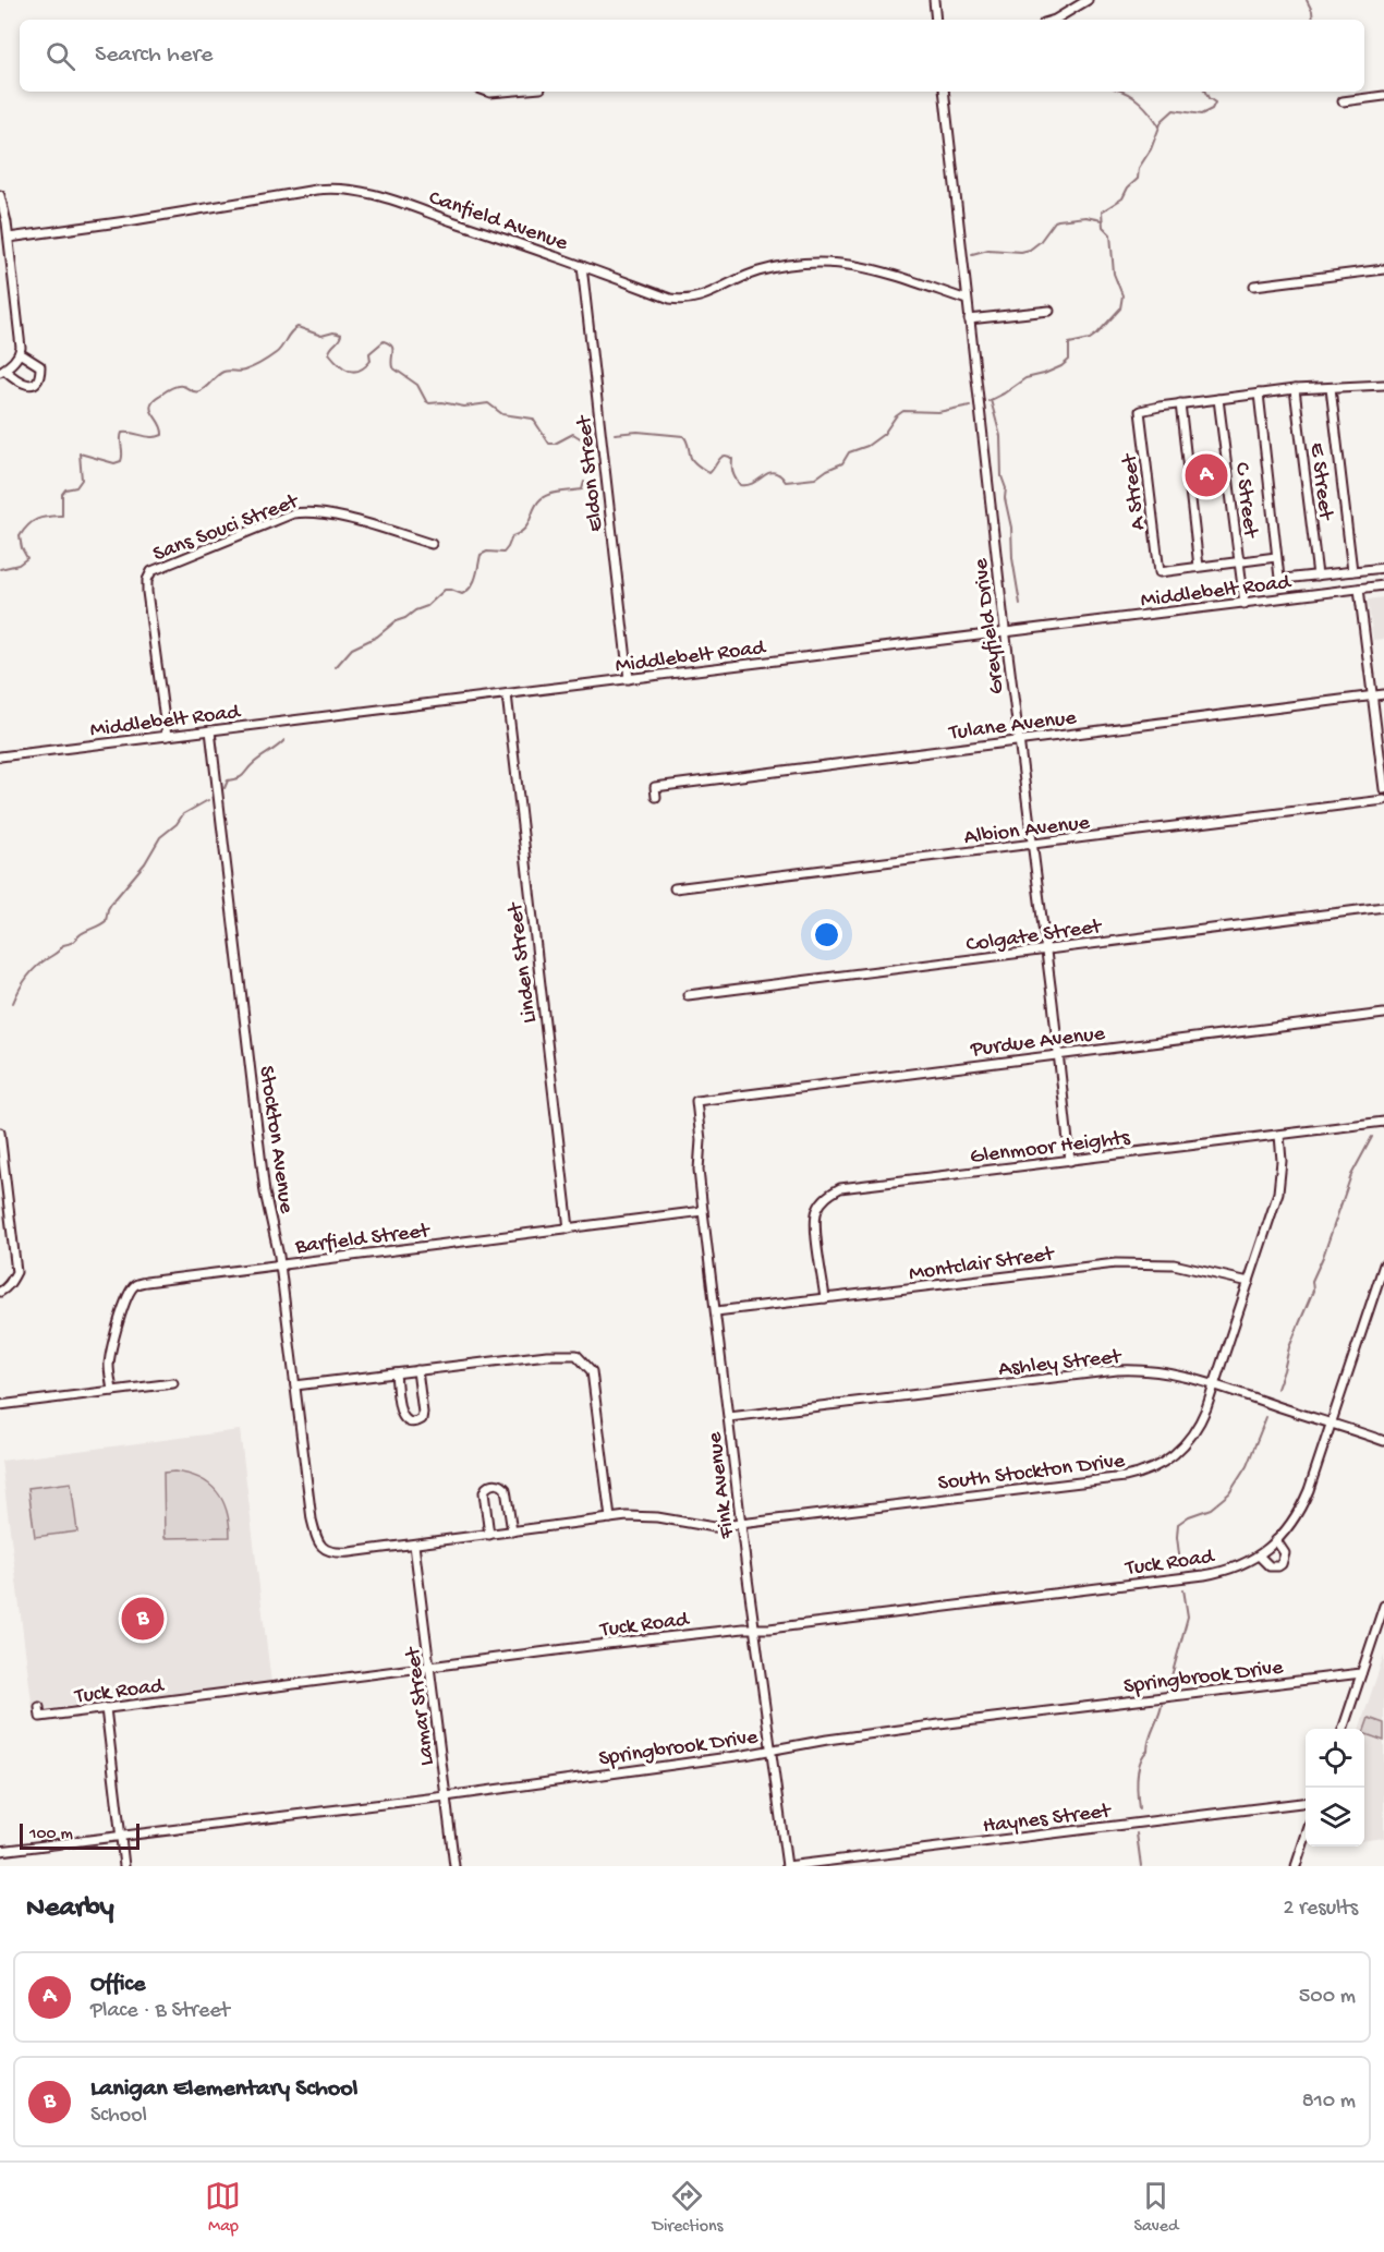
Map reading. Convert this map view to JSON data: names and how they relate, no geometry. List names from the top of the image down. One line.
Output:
{"streets":{"street":["Canfield Avenue","Eldon Street","E Street","A Street","C Street","Sans Souci Street","Middlebelt Road","Greyfield Drive","Tulane Avenue","Albion Avenue","Colgate Street","Linden Street","Purdue Avenue","Stockton Avenue","Glenmoor Heights","Barfield Street","Montclair Street","Ashley Street","South Stockton Drive","Fink Avenue","Tuck Road","Springbrook Drive","Lamar Street","Haynes Street"]},"crossings":[["Canfield Avenue","Eldon Street"],["Canfield Avenue","Greyfield Drive"],["Eldon Street","Middlebelt Road"],["A Street","C Street"],["C Street","Middlebelt Road"],["Sans Souci Street","Middlebelt Road"],["Middlebelt Road","Greyfield Drive"],["Middlebelt Road","Linden Street"],["Middlebelt Road","Stockton Avenue"],["Greyfield Drive","Tulane Avenue"],["Greyfield Drive","Albion Avenue"],["Greyfield Drive","Colgate Street"],["Greyfield Drive","Purdue Avenue"],["Greyfield Drive","Glenmoor Heights"],["Linden Street","Barfield Street"],["Purdue Avenue","Fink Avenue"],["Stockton Avenue","Barfield Street"],["Stockton Avenue","South Stockton Drive"],["Glenmoor Heights","Montclair Street"],["Glenmoor Heights","South Stockton Drive"],["Barfield Street","Fink Avenue"],["Montclair Street","South Stockton Drive"],["Montclair Street","Fink Avenue"],["Ashley Street","South Stockton Drive"],["Ashley Street","Fink Avenue"],["Ashley Street","Tuck Road"],["South Stockton Drive","Fink Avenue"],["South Stockton Drive","Lamar Street"],["Fink Avenue","Tuck Road"],["Fink Avenue","Springbrook Drive"],["Fink Avenue","Haynes Street"],["Tuck Road","Lamar Street"],["Springbrook Drive","Lamar Street"]],"scale_bar":"100 m","page":{"search":"Search here","pins":["A","B"],"scale":"100 m","heading":["Nearby","2 results"],"list":[{"mark":"A","name":"Office","note":"Place · B Street","value":"500 m"},{"mark":"B","name":"Lanigan Elementary School","note":"School","value":"810 m"}],"nav":["Map","Directions","Saved"]}}
